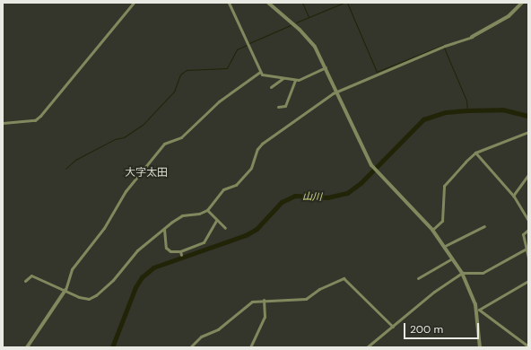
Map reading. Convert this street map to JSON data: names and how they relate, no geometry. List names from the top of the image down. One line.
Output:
{"districts":["大字太田"],"water":["山川"],"scale_bar":"200 m"}
